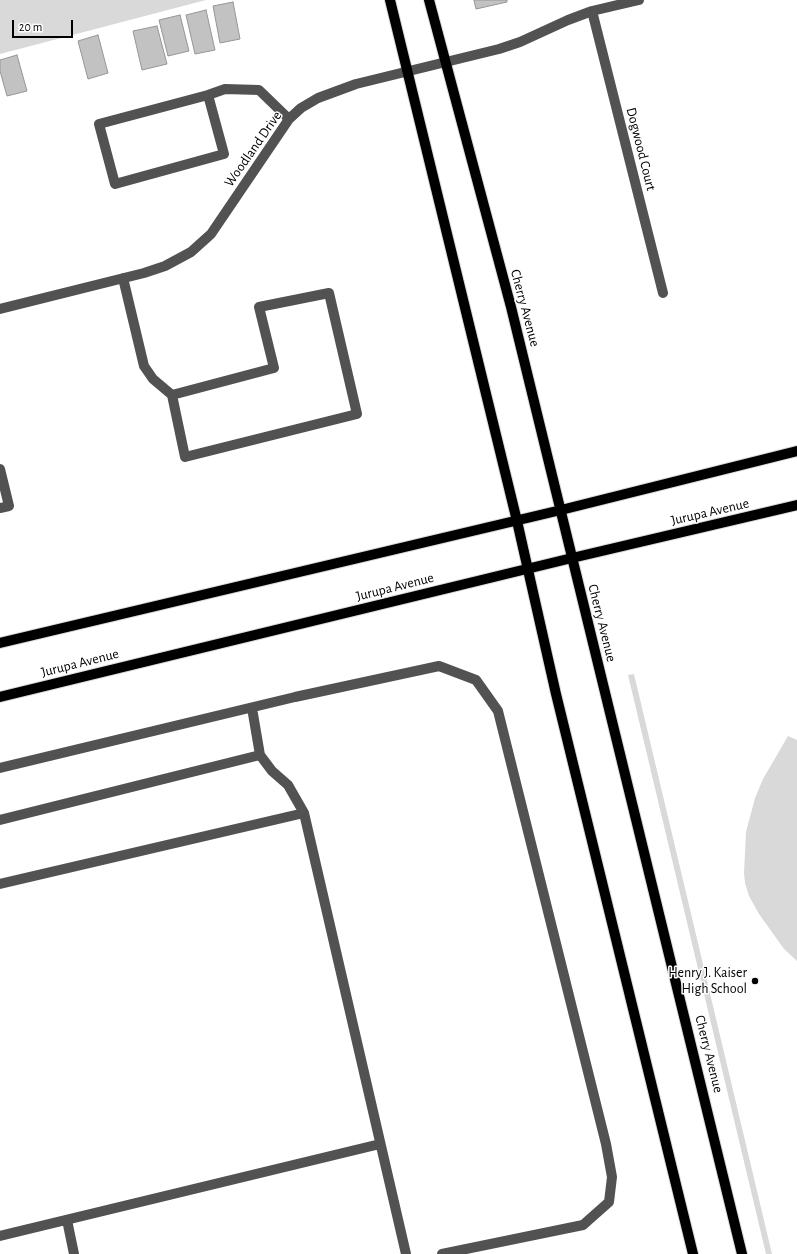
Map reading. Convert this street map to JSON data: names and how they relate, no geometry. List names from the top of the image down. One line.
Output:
{"streets":{"main road":["Cherry Avenue","Jurupa Avenue"],"street":["Woodland Drive","Dogwood Court"]},"crossings":[["Woodland Drive","Dogwood Court"],["Woodland Drive","Cherry Avenue"],["Cherry Avenue","Jurupa Avenue"]],"places":["Henry J. Kaiser High School"],"scale_bar":"20 m"}
